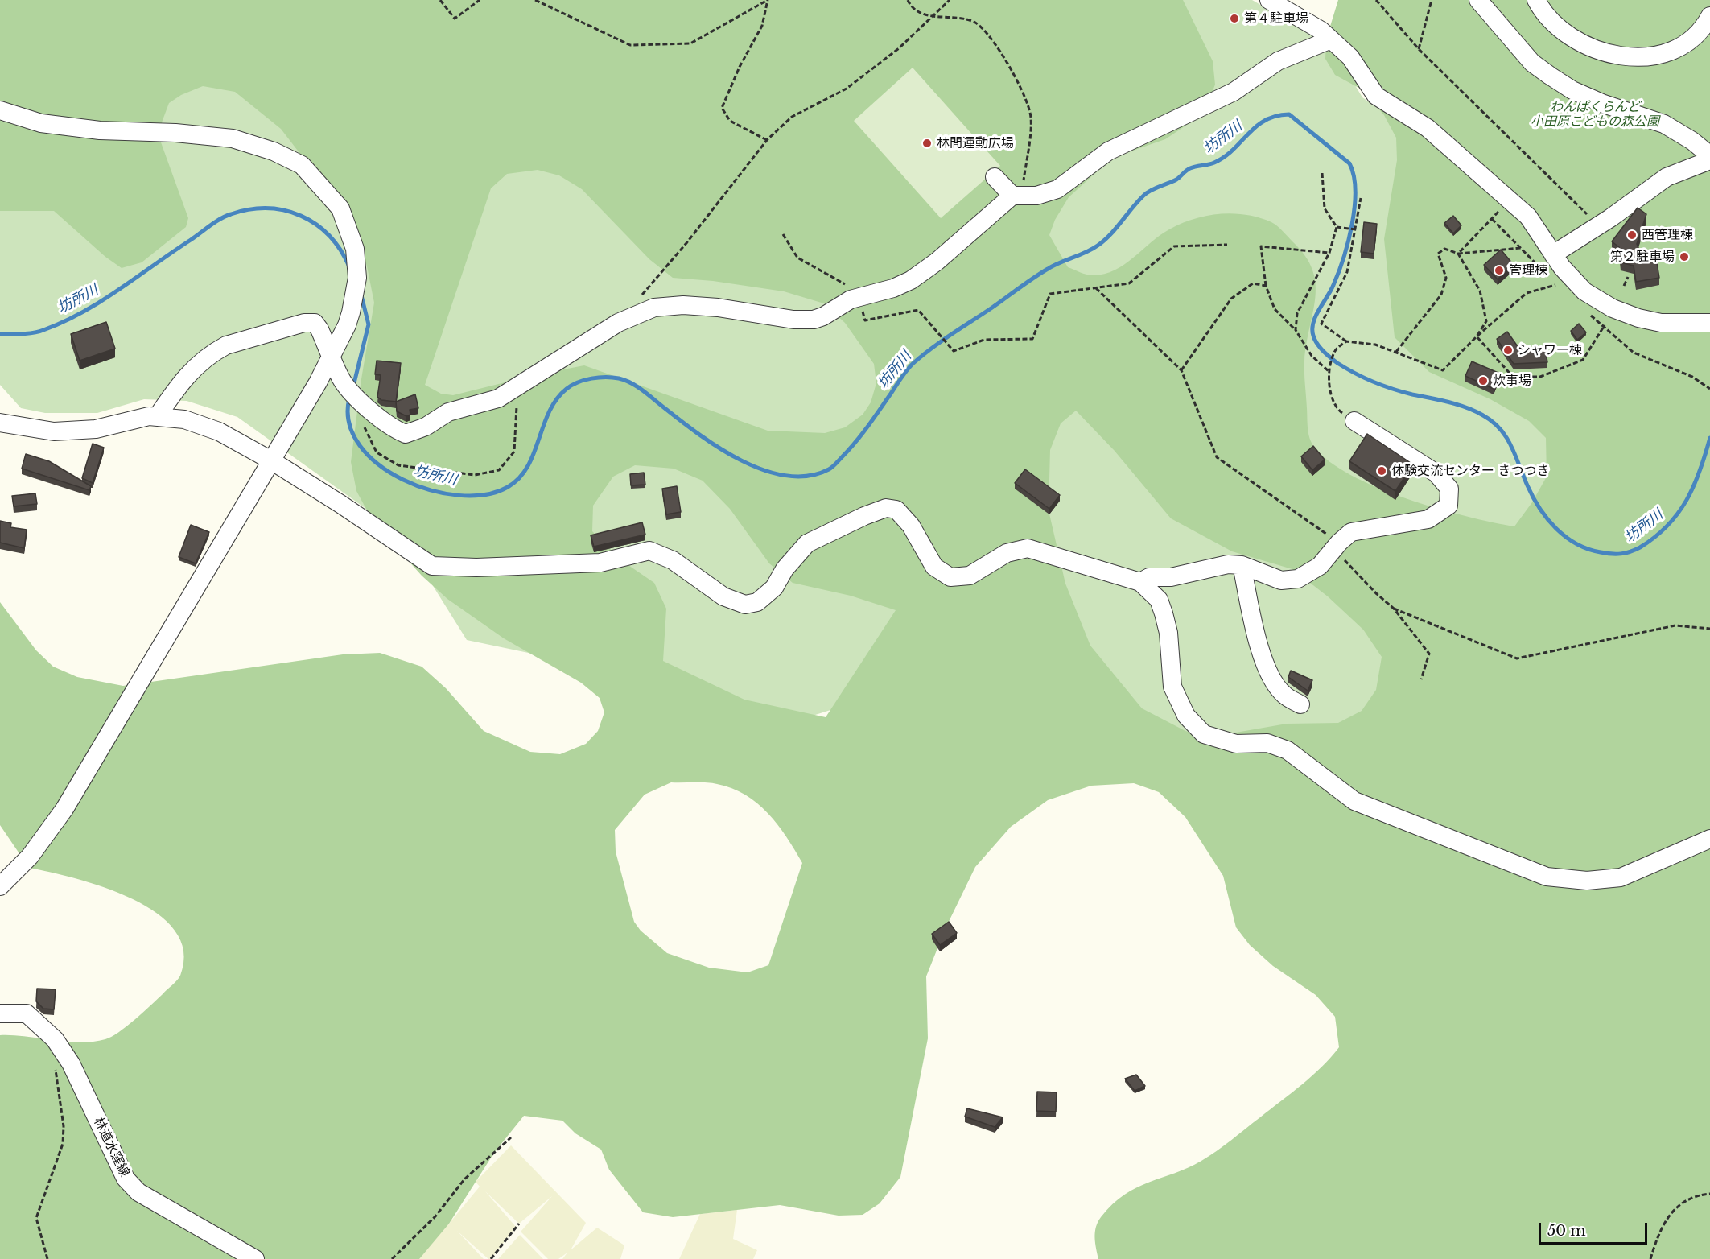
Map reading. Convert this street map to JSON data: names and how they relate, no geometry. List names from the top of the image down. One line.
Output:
{"streets":{"street":["林道水窪線"]},"water":["坊所川"],"parks":["わんぱくらんど 小田原こどもの森公園"],"places":["第４駐車場","林間運動広場","西管理棟","第２駐車場","管理棟","シャワー棟","炊事場","体験交流センター きつつき"],"scale_bar":"50 m"}
